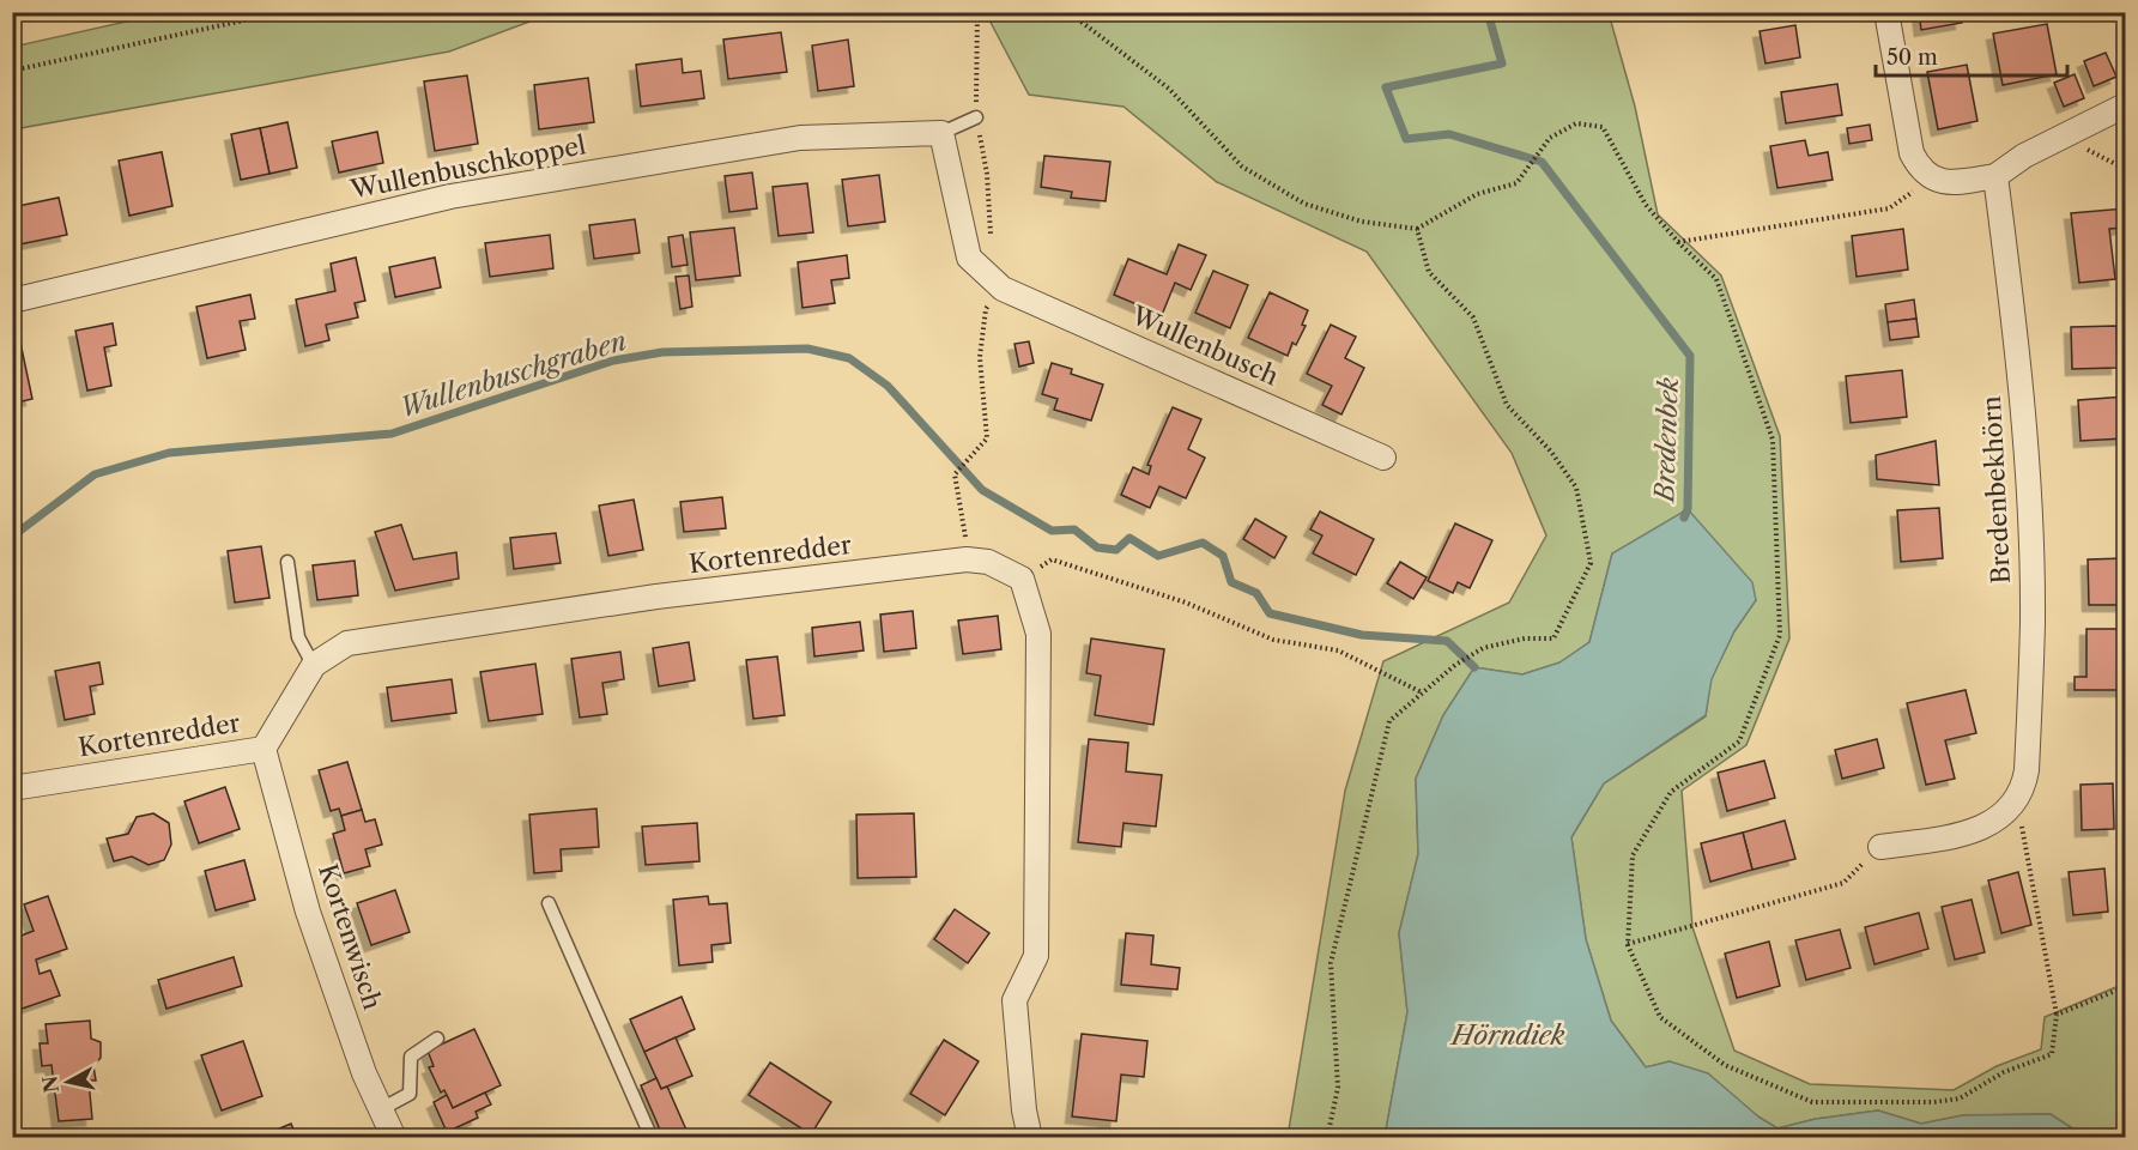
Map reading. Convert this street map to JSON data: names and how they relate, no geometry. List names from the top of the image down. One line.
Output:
{"streets":{"street":["Wullenbuschkoppel","Wullenbusch","Bredenbekhörn","Kortenredder","Kortenwisch"]},"crossings":[["Wullenbuschkoppel","Wullenbusch"],["Kortenredder","Kortenwisch"]],"water":["Wullenbuschgraben","Bredenbek","Hörndiek"],"scale_bar":"50 m","north":"left"}
